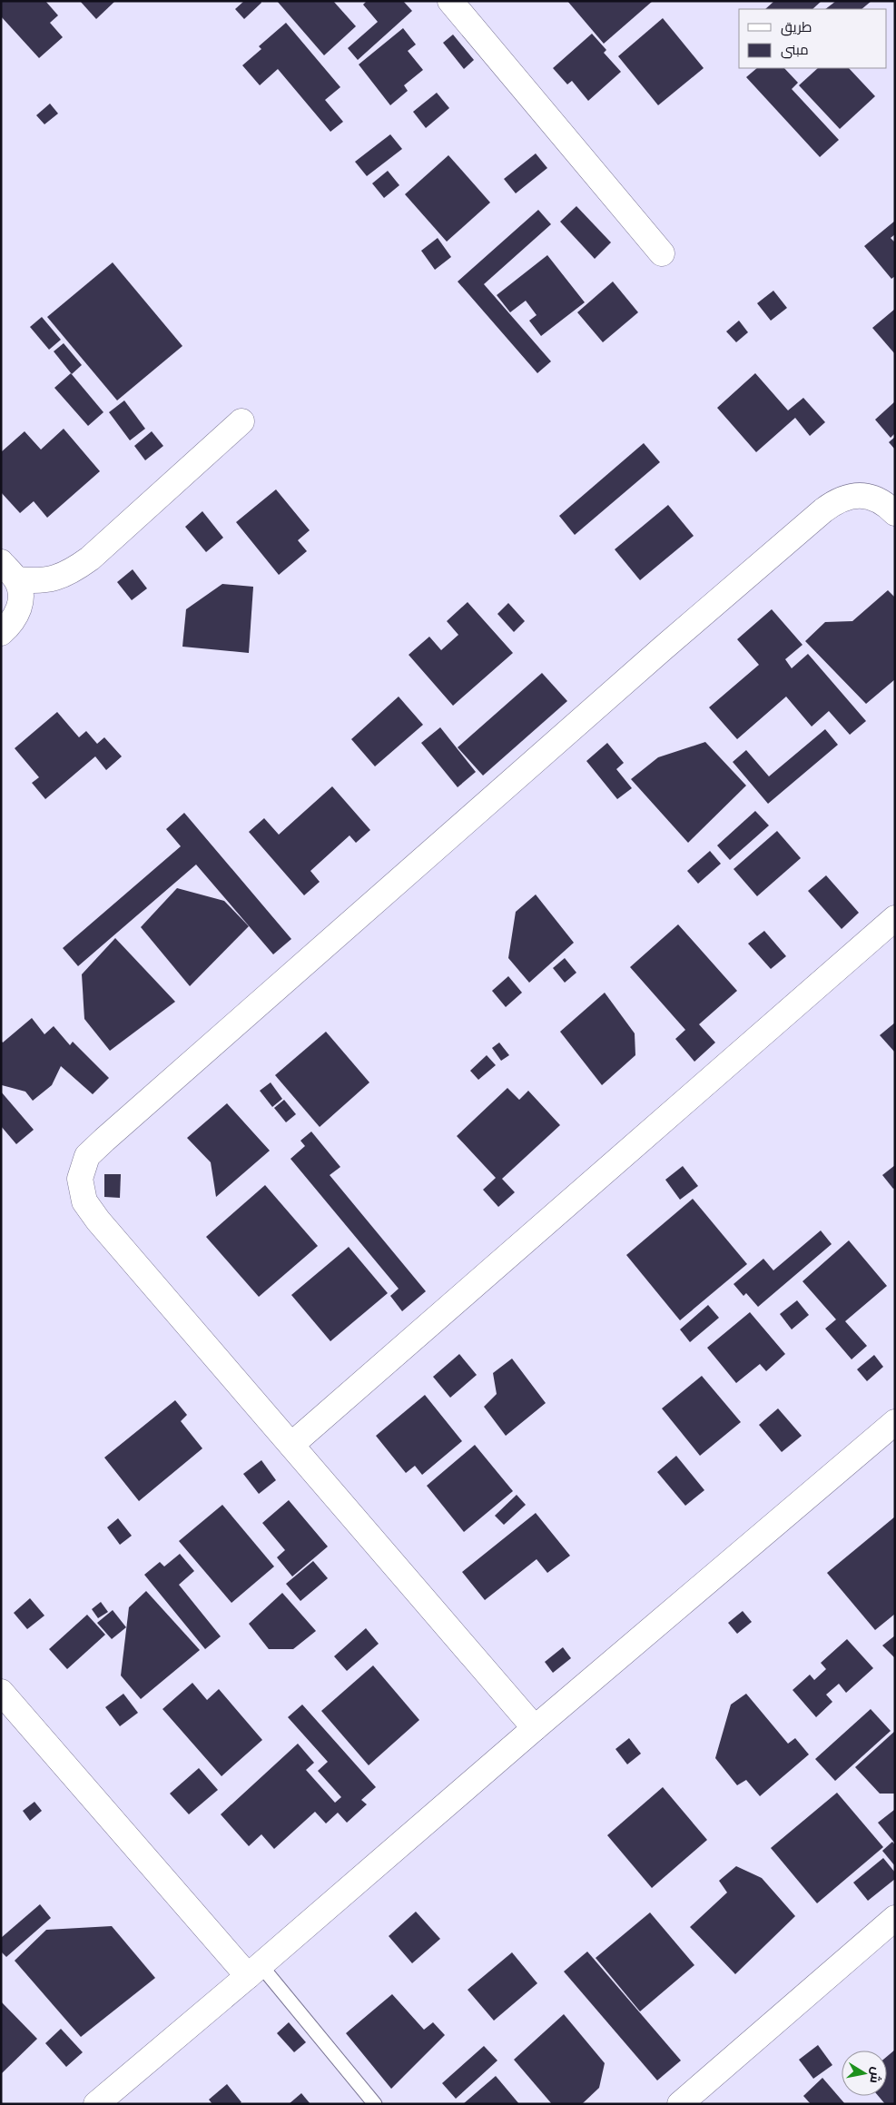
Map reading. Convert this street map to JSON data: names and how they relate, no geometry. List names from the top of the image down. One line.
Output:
{"legend":["طريق","مبنى"],"north":"right"}
